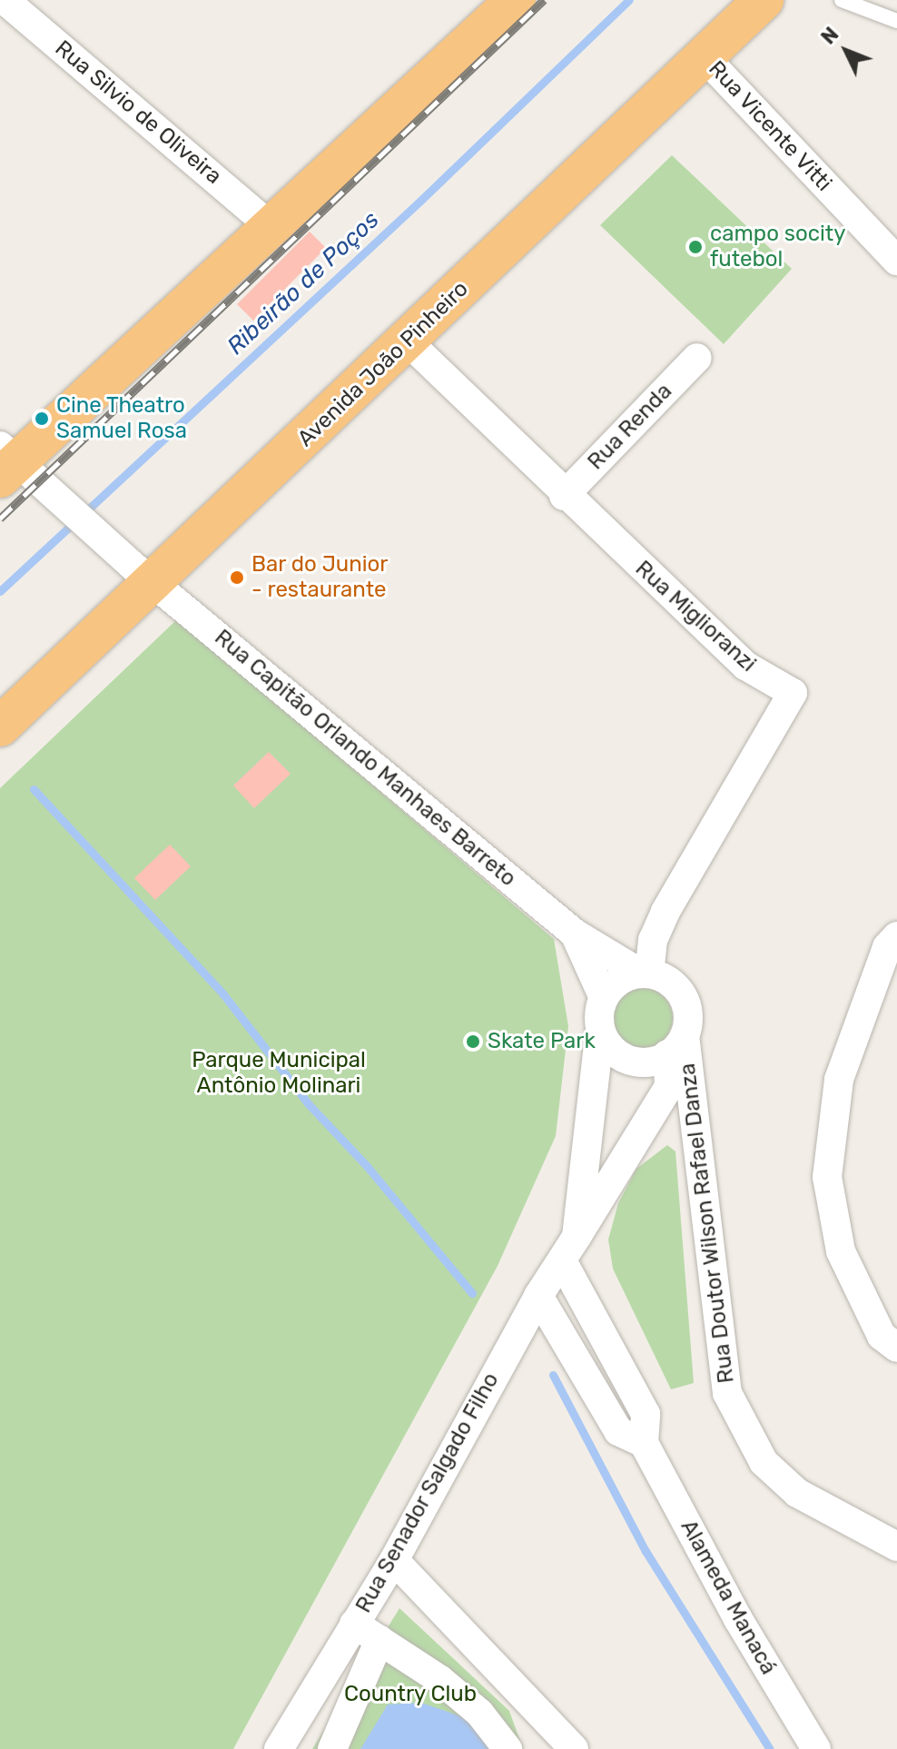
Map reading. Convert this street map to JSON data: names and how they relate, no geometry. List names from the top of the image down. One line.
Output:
{"streets":{"main road":["Avenida João Pinheiro"],"street":["Rua Silvio de Oliveira","Rua Vicente Vitti","Rua Renda","Rua Miglioranzi","Rua Capitão Orlando Manhaes Barreto","Rua Doutor Wilson Rafael Danza","Rua Senador Salgado Filho","Alameda Manacá"]},"crossings":[["Rua Vicente Vitti","Avenida João Pinheiro"],["Avenida João Pinheiro","Rua Miglioranzi"],["Avenida João Pinheiro","Rua Capitão Orlando Manhaes Barreto"],["Rua Renda","Rua Miglioranzi"],["Rua Miglioranzi","Rua Capitão Orlando Manhaes Barreto"],["Rua Miglioranzi","Rua Doutor Wilson Rafael Danza"],["Rua Miglioranzi","Rua Senador Salgado Filho"],["Rua Capitão Orlando Manhaes Barreto","Rua Doutor Wilson Rafael Danza"],["Rua Capitão Orlando Manhaes Barreto","Rua Senador Salgado Filho"],["Rua Doutor Wilson Rafael Danza","Rua Senador Salgado Filho"],["Rua Senador Salgado Filho","Alameda Manacá"]],"water":["Ribeirão de Poços"],"parks":["Parque Municipal Antônio Molinari","Country Club"],"places":["campo socity futebol","Cine Theatro Samuel Rosa","Bar do Junior - restaurante","Skate Park"],"north":"top left"}
